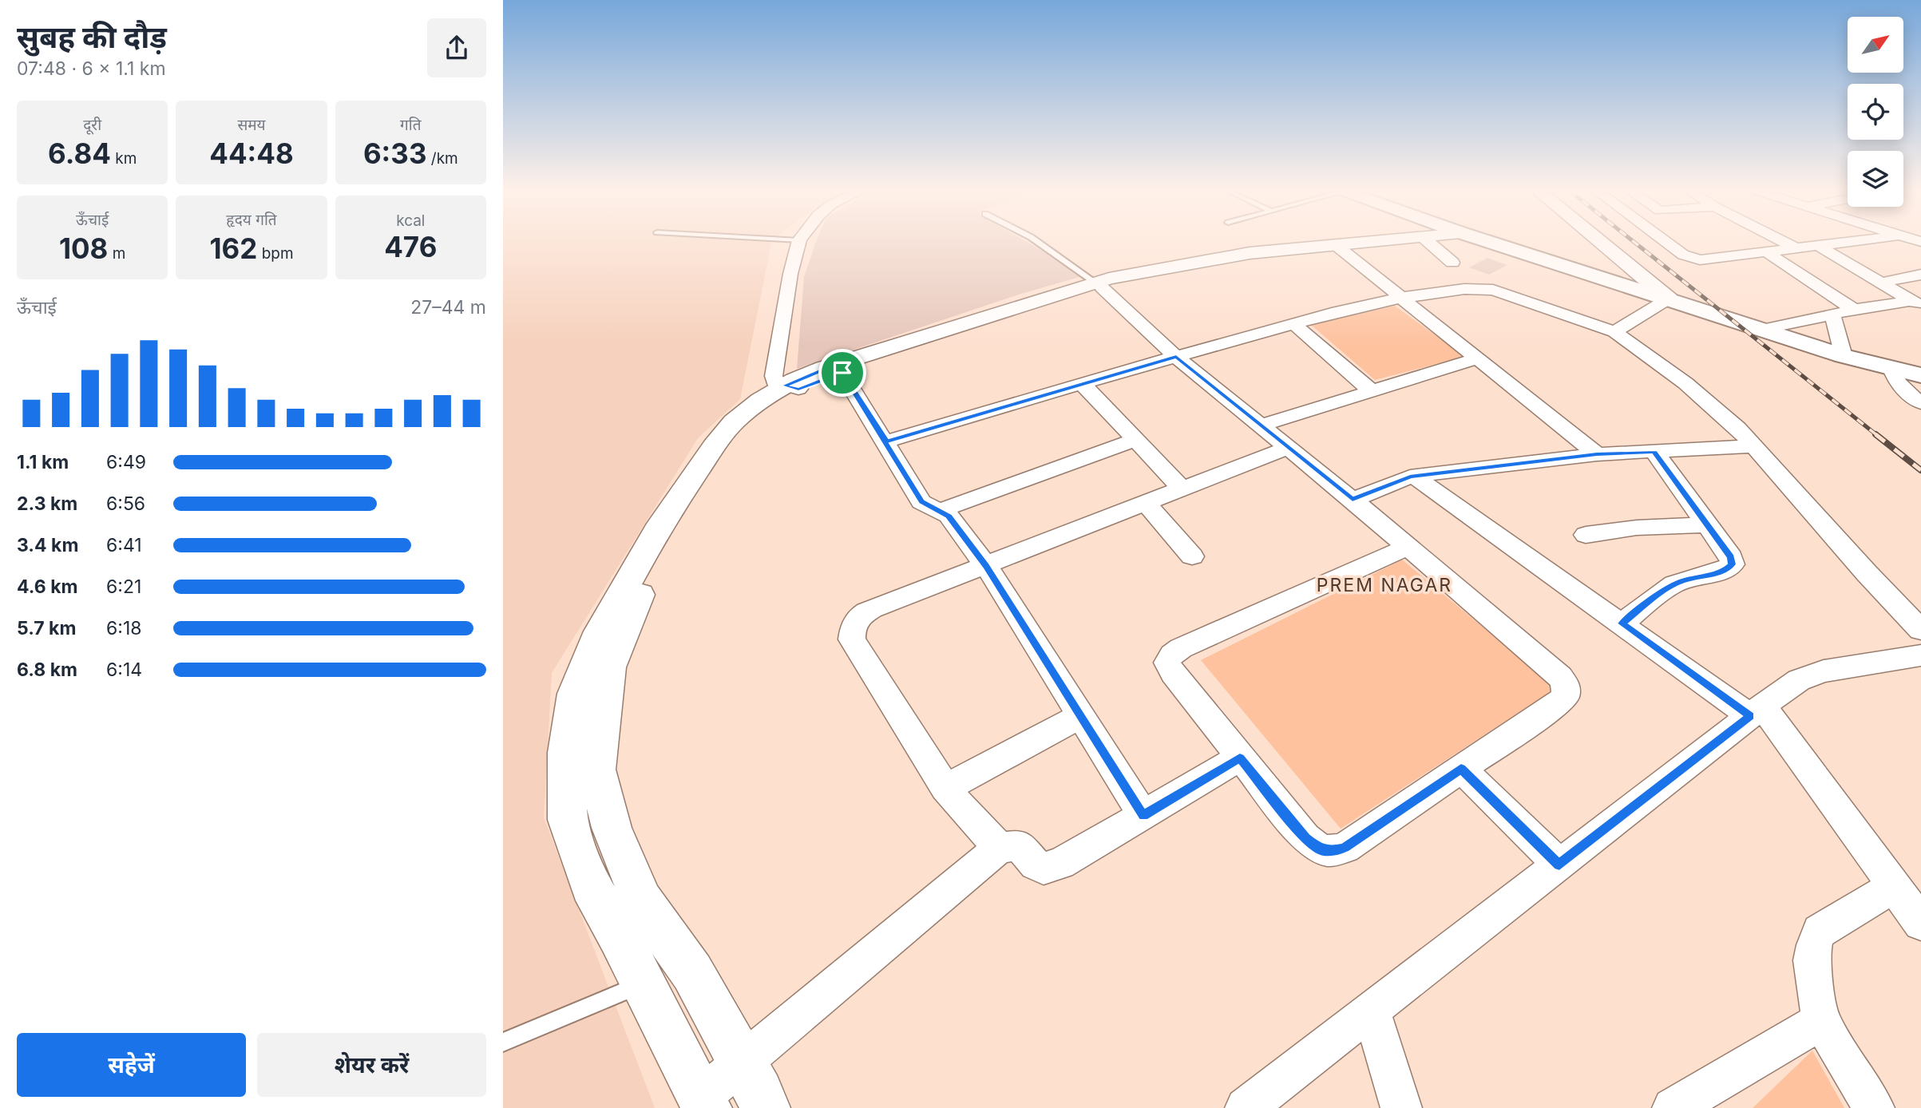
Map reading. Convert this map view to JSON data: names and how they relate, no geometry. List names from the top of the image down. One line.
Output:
{"districts":["PREM NAGAR"],"north":"top right","page":{"heading":["सुबह की दौड़","07:48 · 6 × 1.1 km"],"stats":[["दूरी","6.84 km"],["समय","44:48"],["गति","6:33 /km"],["ऊँचाई","108 m"],["हृदय गति","162 bpm"],["kcal","476"]],"chart":["ऊँचाई","27–44 m"],"list":[{"name":"1.1 km","note":"6:49"},{"name":"2.3 km","note":"6:56"},{"name":"3.4 km","note":"6:41"},{"name":"4.6 km","note":"6:21"},{"name":"5.7 km","note":"6:18"},{"name":"6.8 km","note":"6:14"}],"buttons":["सहेजें","शेयर करें"]}}
